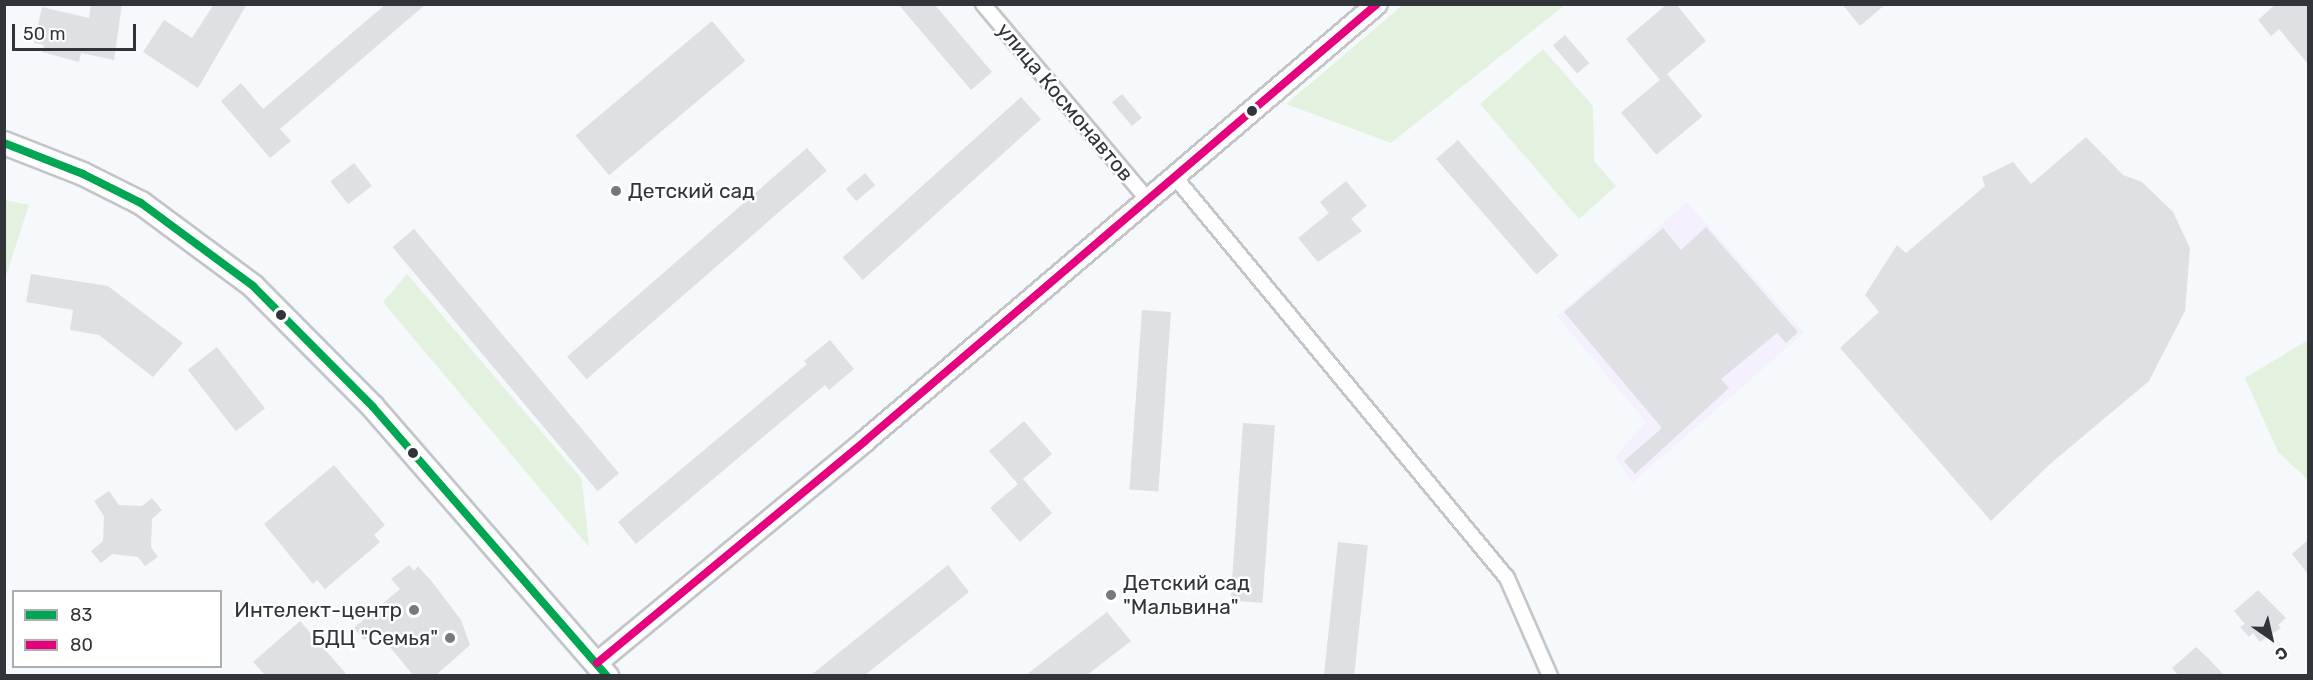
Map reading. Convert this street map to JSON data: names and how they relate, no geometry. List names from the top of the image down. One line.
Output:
{"streets":{"street":["улица Космонавтов"]},"places":["Детский сад","Детский сад \"Мальвина\"","Интелект-центр","БДЦ \"Семья\""],"lines":["transit line 80","transit line 83"],"legend":["83","80"],"scale_bar":"50 m","north":"bottom right"}
